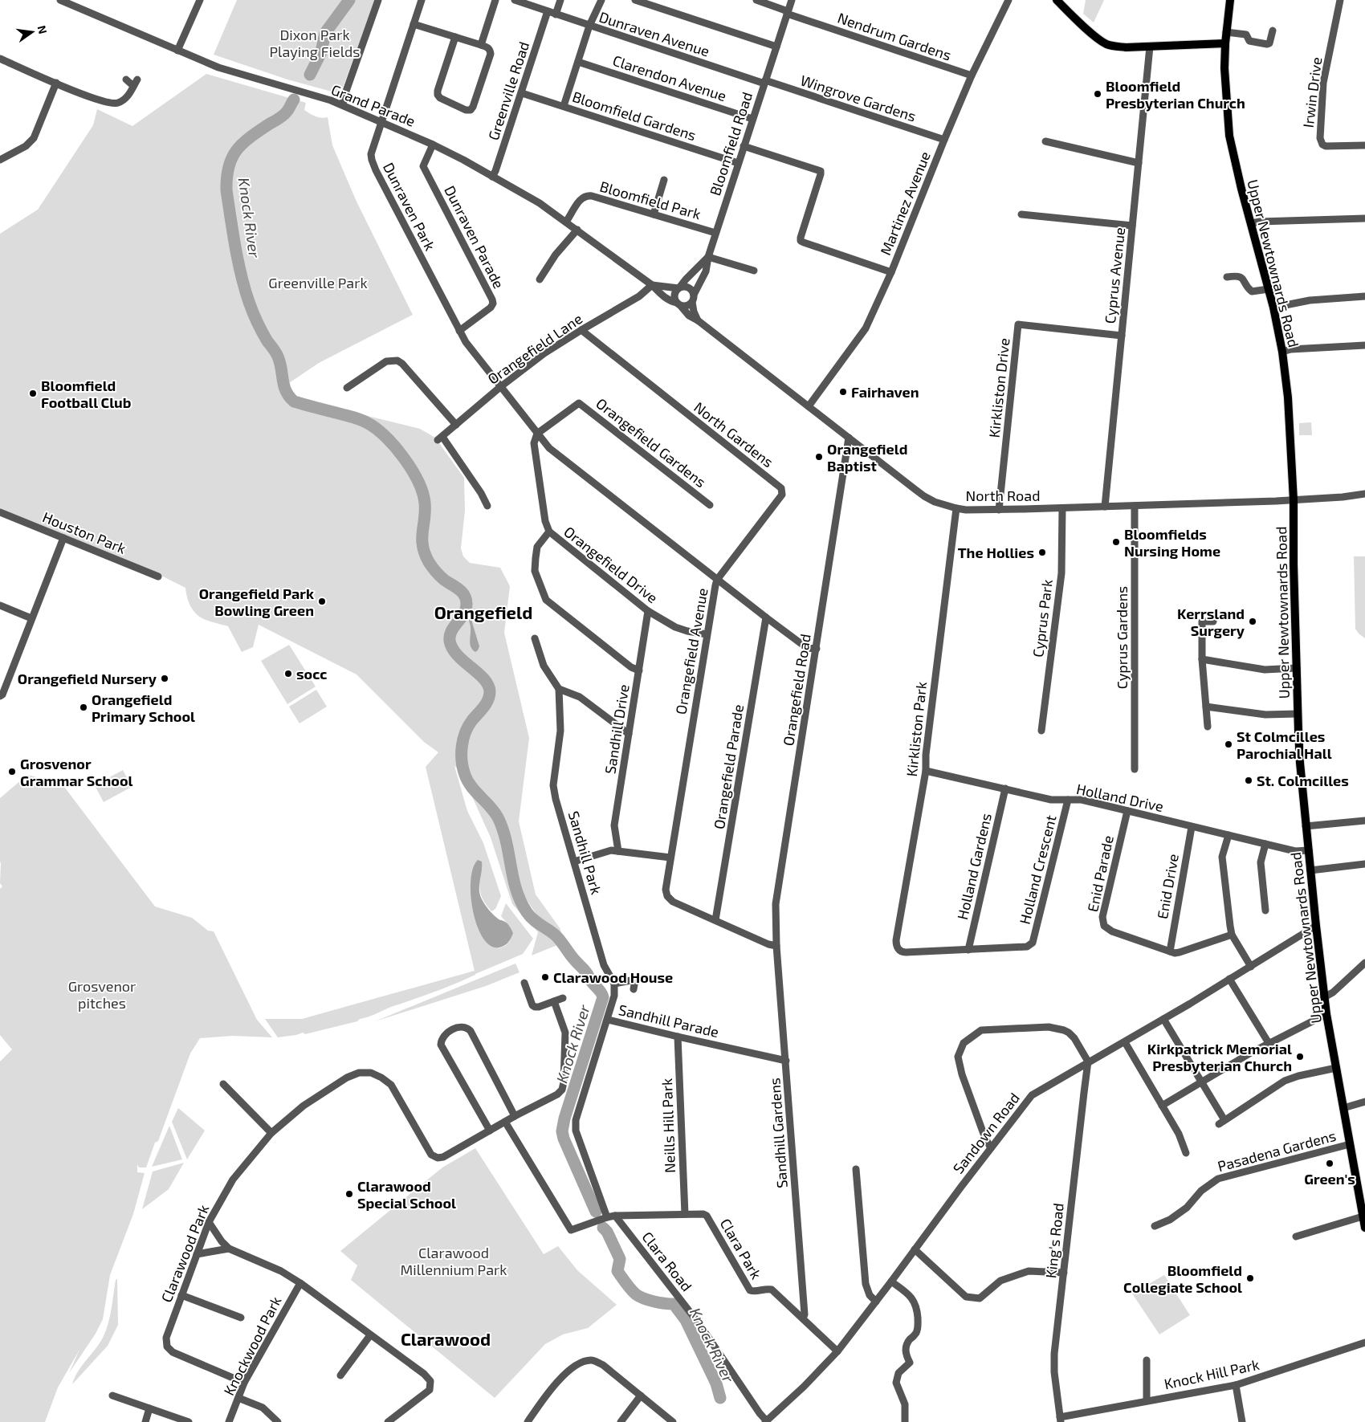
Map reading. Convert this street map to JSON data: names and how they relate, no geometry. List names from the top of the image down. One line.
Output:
{"streets":{"main road":["Upper Newtownards Road"],"street":["Dunraven Avenue","Nendrum Gardens","Clarendon Avenue","Greenville Road","Irwin Drive","Wingrove Gardens","Grand Parade","Bloomfield Gardens","Bloomfield Road","Bloomfield Park","Martinez Avenue","Dunraven Park","Dunraven Parade","Cyprus Avenue","Orangefield Lane","Kirkliston Drive","North Gardens","Orangefield Gardens","North Road","Houston Park","Orangefield Drive","Cyprus Park","Cyprus Gardens","Orangefield Avenue","Orangefield Road","Sandhill Drive","Kirkliston Park","Orangefield Parade","Holland Drive","Sandhill Park","Holland Gardens","Holland Crescent","Enid Parade","Enid Drive","Sandhill Parade","Neills Hill Park","Sandhill Gardens","Sandown Road","Pasadena Gardens","King's Road","Clara Park","Clarawood Park","Clara Road","Knockwood Park","Knock Hill Park"]},"crossings":[["Dunraven Avenue","Greenville Road"],["Dunraven Avenue","Wingrove Gardens"],["Dunraven Avenue","Bloomfield Road"],["Nendrum Gardens","Bloomfield Road"],["Nendrum Gardens","Martinez Avenue"],["Clarendon Avenue","Bloomfield Road"],["Greenville Road","Grand Parade"],["Greenville Road","Bloomfield Gardens"],["Wingrove Gardens","Bloomfield Road"],["Wingrove Gardens","Martinez Avenue"],["Grand Parade","Bloomfield Road"],["Grand Parade","Bloomfield Park"],["Grand Parade","Dunraven Park"],["Grand Parade","Dunraven Parade"],["Grand Parade","Orangefield Lane"],["Grand Parade","North Road"],["Bloomfield Gardens","Bloomfield Road"],["Bloomfield Road","Bloomfield Park"],["Martinez Avenue","North Road"],["Dunraven Park","Dunraven Parade"],["Dunraven Park","Orangefield Lane"],["Dunraven Park","Orangefield Avenue"],["Upper Newtownards Road","North Road"],["Upper Newtownards Road","Holland Drive"],["Upper Newtownards Road","Sandown Road"],["Upper Newtownards Road","Pasadena Gardens"],["Cyprus Avenue","Kirkliston Drive"],["Cyprus Avenue","North Road"],["Orangefield Lane","North Gardens"],["Orangefield Lane","Orangefield Avenue"],["Kirkliston Drive","North Road"],["North Gardens","Orangefield Avenue"],["Orangefield Gardens","Orangefield Drive"],["Orangefield Gardens","Orangefield Avenue"],["North Road","Cyprus Park"],["North Road","Cyprus Gardens"],["North Road","Orangefield Road"],["North Road","Kirkliston Park"],["Orangefield Drive","Orangefield Avenue"],["Orangefield Drive","Sandhill Drive"],["Orangefield Avenue","Orangefield Road"],["Orangefield Avenue","Orangefield Parade"],["Orangefield Avenue","Sandhill Gardens"],["Orangefield Road","Sandhill Gardens"],["Kirkliston Park","Holland Drive"],["Kirkliston Park","Holland Gardens"],["Kirkliston Park","Holland Crescent"],["Holland Drive","Holland Gardens"],["Holland Drive","Holland Crescent"],["Holland Drive","Enid Parade"],["Holland Drive","Enid Drive"],["Holland Gardens","Holland Crescent"],["Enid Parade","Enid Drive"],["Sandhill Parade","Neills Hill Park"],["Sandhill Parade","Sandhill Gardens"],["Sandhill Parade","Clara Park"],["Sandhill Parade","Clara Road"],["Neills Hill Park","Clara Park"],["Sandhill Gardens","Clara Park"],["Sandown Road","King's Road"],["Sandown Road","Clara Park"],["Sandown Road","Clara Road"],["King's Road","Knock Hill Park"],["Clara Park","Clarawood Park"],["Clara Park","Clara Road"],["Clarawood Park","Knockwood Park"]],"districts":["Orangefield","Clarawood"],"water":["Knock River"],"parks":["Dixon Park Playing Fields","Greenville Park","Grosvenor pitches","Clarawood Millennium Park"],"places":["Bloomfield Presbyterian Church","Fairhaven","Bloomfield Football Club","Orangefield Baptist","Bloomfields Nursing Home","The Hollies","Orangefield Park Bowling Green","Kerrsland Surgery","socc","Orangefield Nursery","Orangefield Primary School","St Colmcilles Parochial Hall","Grosvenor Grammar School","St. Colmcilles","Clarawood House","Kirkpatrick Memorial Presbyterian Church","Green's","Clarawood Special School","Bloomfield Collegiate School"],"north":"right"}
